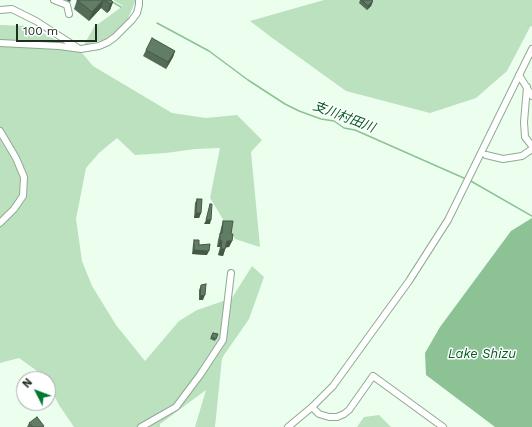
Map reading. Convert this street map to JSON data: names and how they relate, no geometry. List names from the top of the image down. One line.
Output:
{"water":["支川村田川","Lake Shizu"],"scale_bar":"100 m","north":"top left"}
